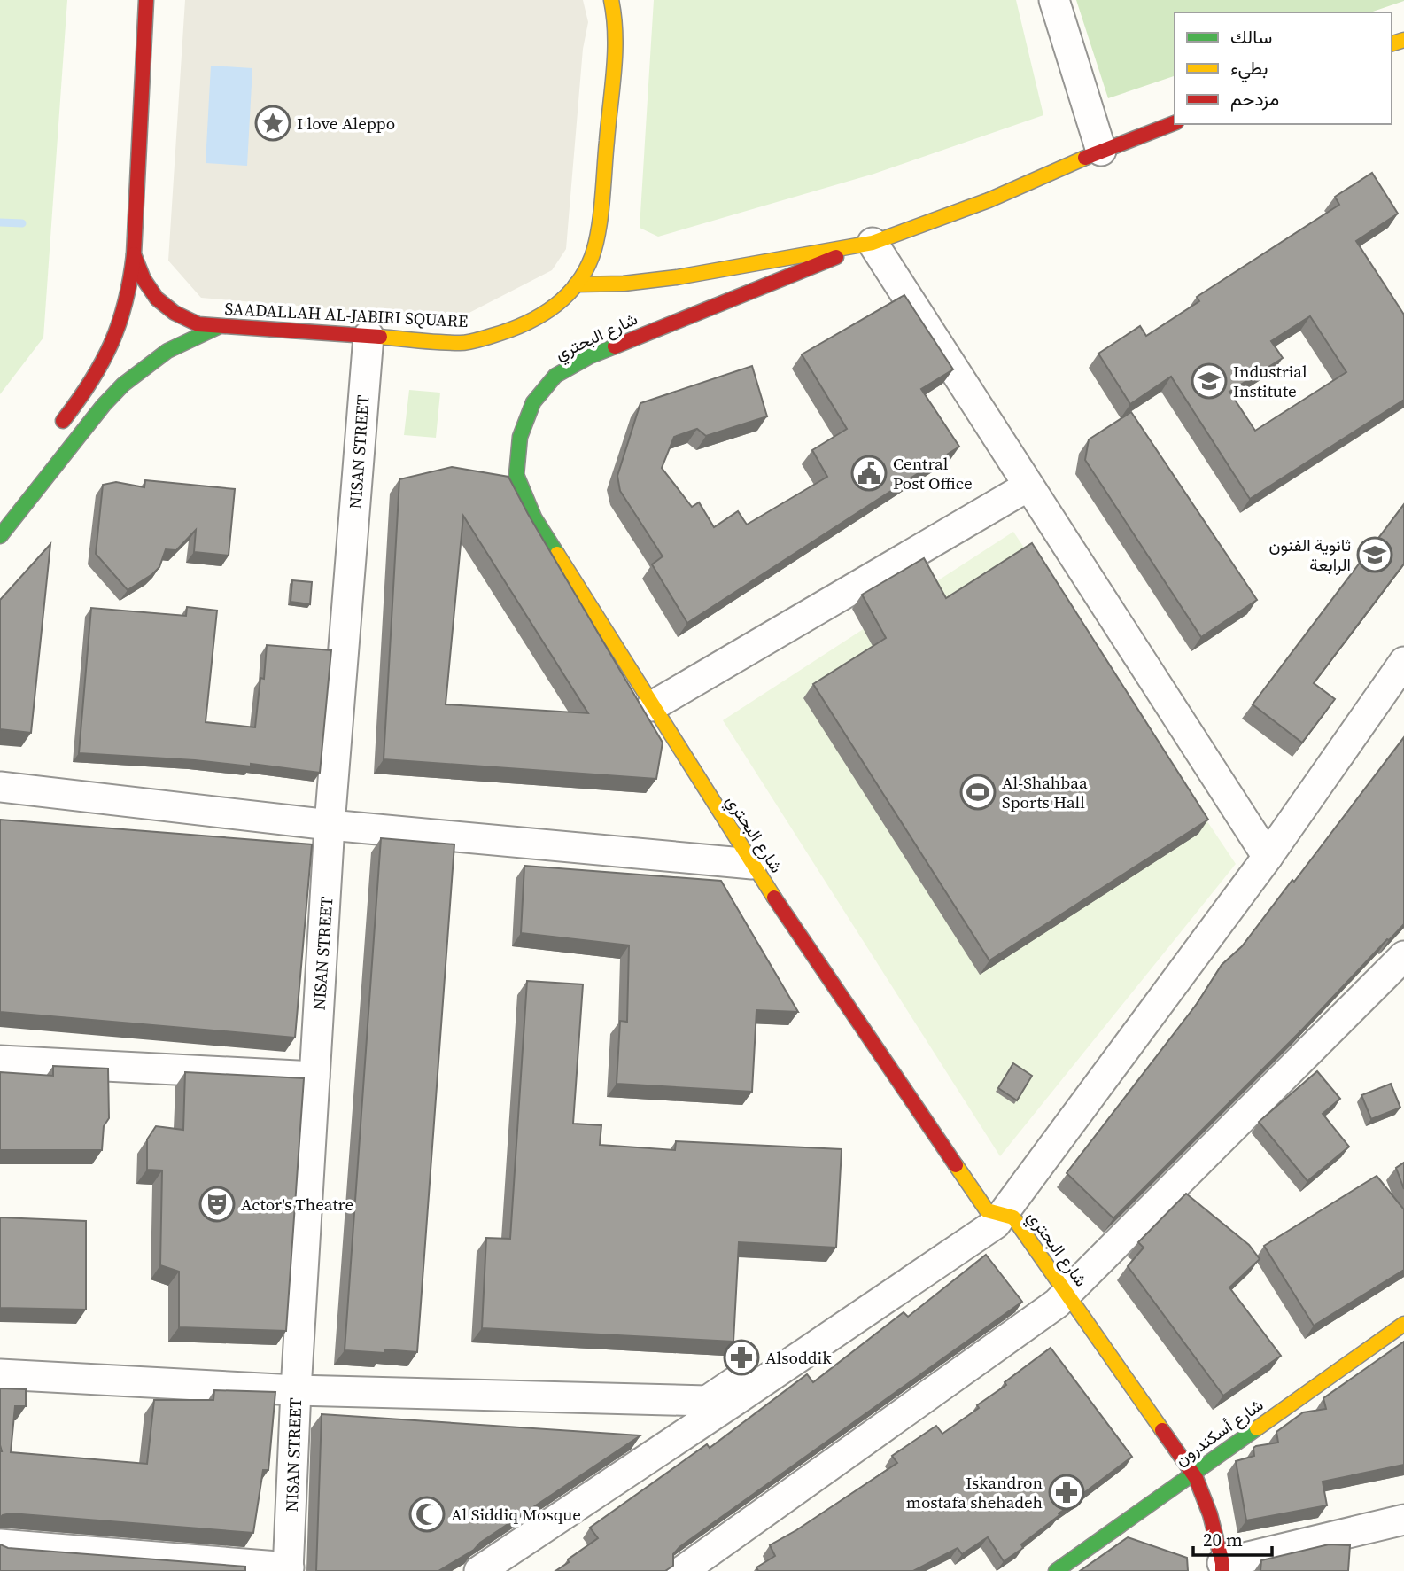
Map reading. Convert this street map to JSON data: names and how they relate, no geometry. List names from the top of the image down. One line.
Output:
{"streets":{"main road":["SAADALLAH AL-JABIRI SQUARE","شارع البحتري","شارع أسكندرون"],"street":["NISAN STREET"]},"crossings":[["SAADALLAH AL-JABIRI SQUARE","NISAN STREET"],["شارع البحتري","شارع أسكندرون"]],"places":{"place":["I love Aleppo"],"school or university":["Industrial Institute","ثانوية الفنون الرابعة"],"public building":["Central Post Office"],"sports":["Al-Shahbaa Sports Hall"],"theatre":["Actor's Theatre"],"pharmacy":["Alsoddik","Iskandron mostafa shehadeh"],"mosque":["Al Siddiq Mosque"]},"legend":["سالك","بطيء","مزدحم"],"scale_bar":"20 m"}
